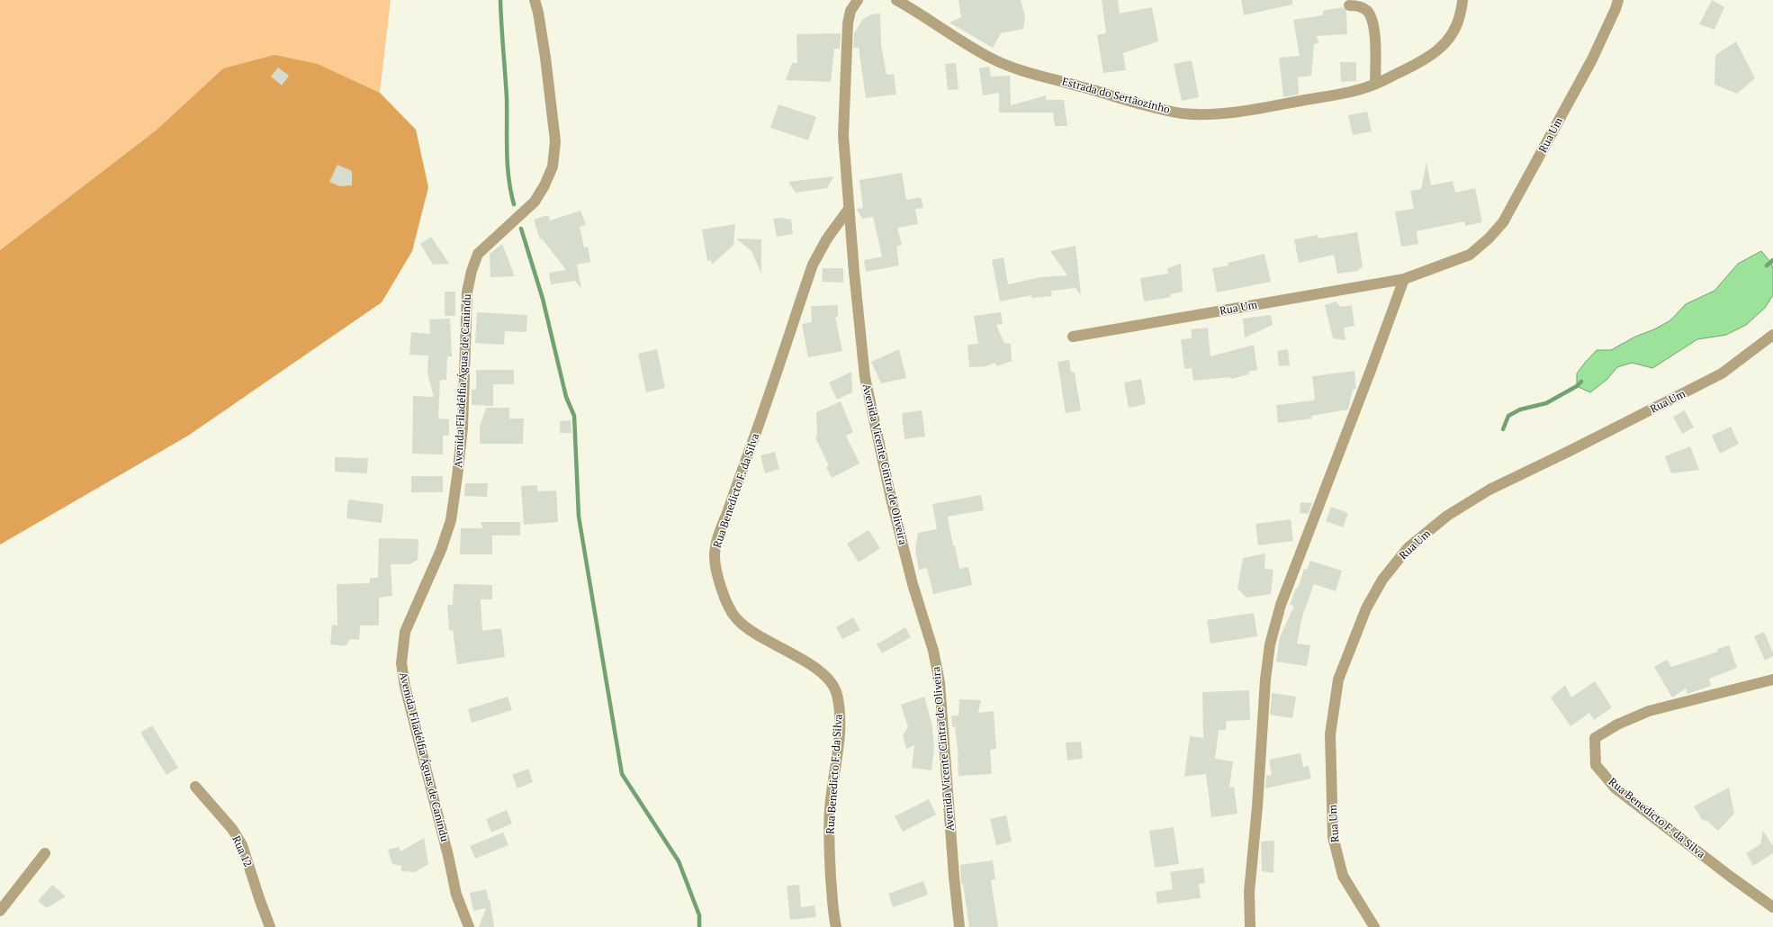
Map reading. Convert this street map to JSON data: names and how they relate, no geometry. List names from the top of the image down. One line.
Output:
{"streets":{"street":["Estrada do Sertãozinho","Rua Um","Avenida Filadélfia Águas de Canindu","Avenida Vicente Cintra de Oliveira","Rua Benedicto F. da Silva","Rua 12"]},"crossings":[["Avenida Vicente Cintra de Oliveira","Rua Benedicto F. da Silva"]]}
